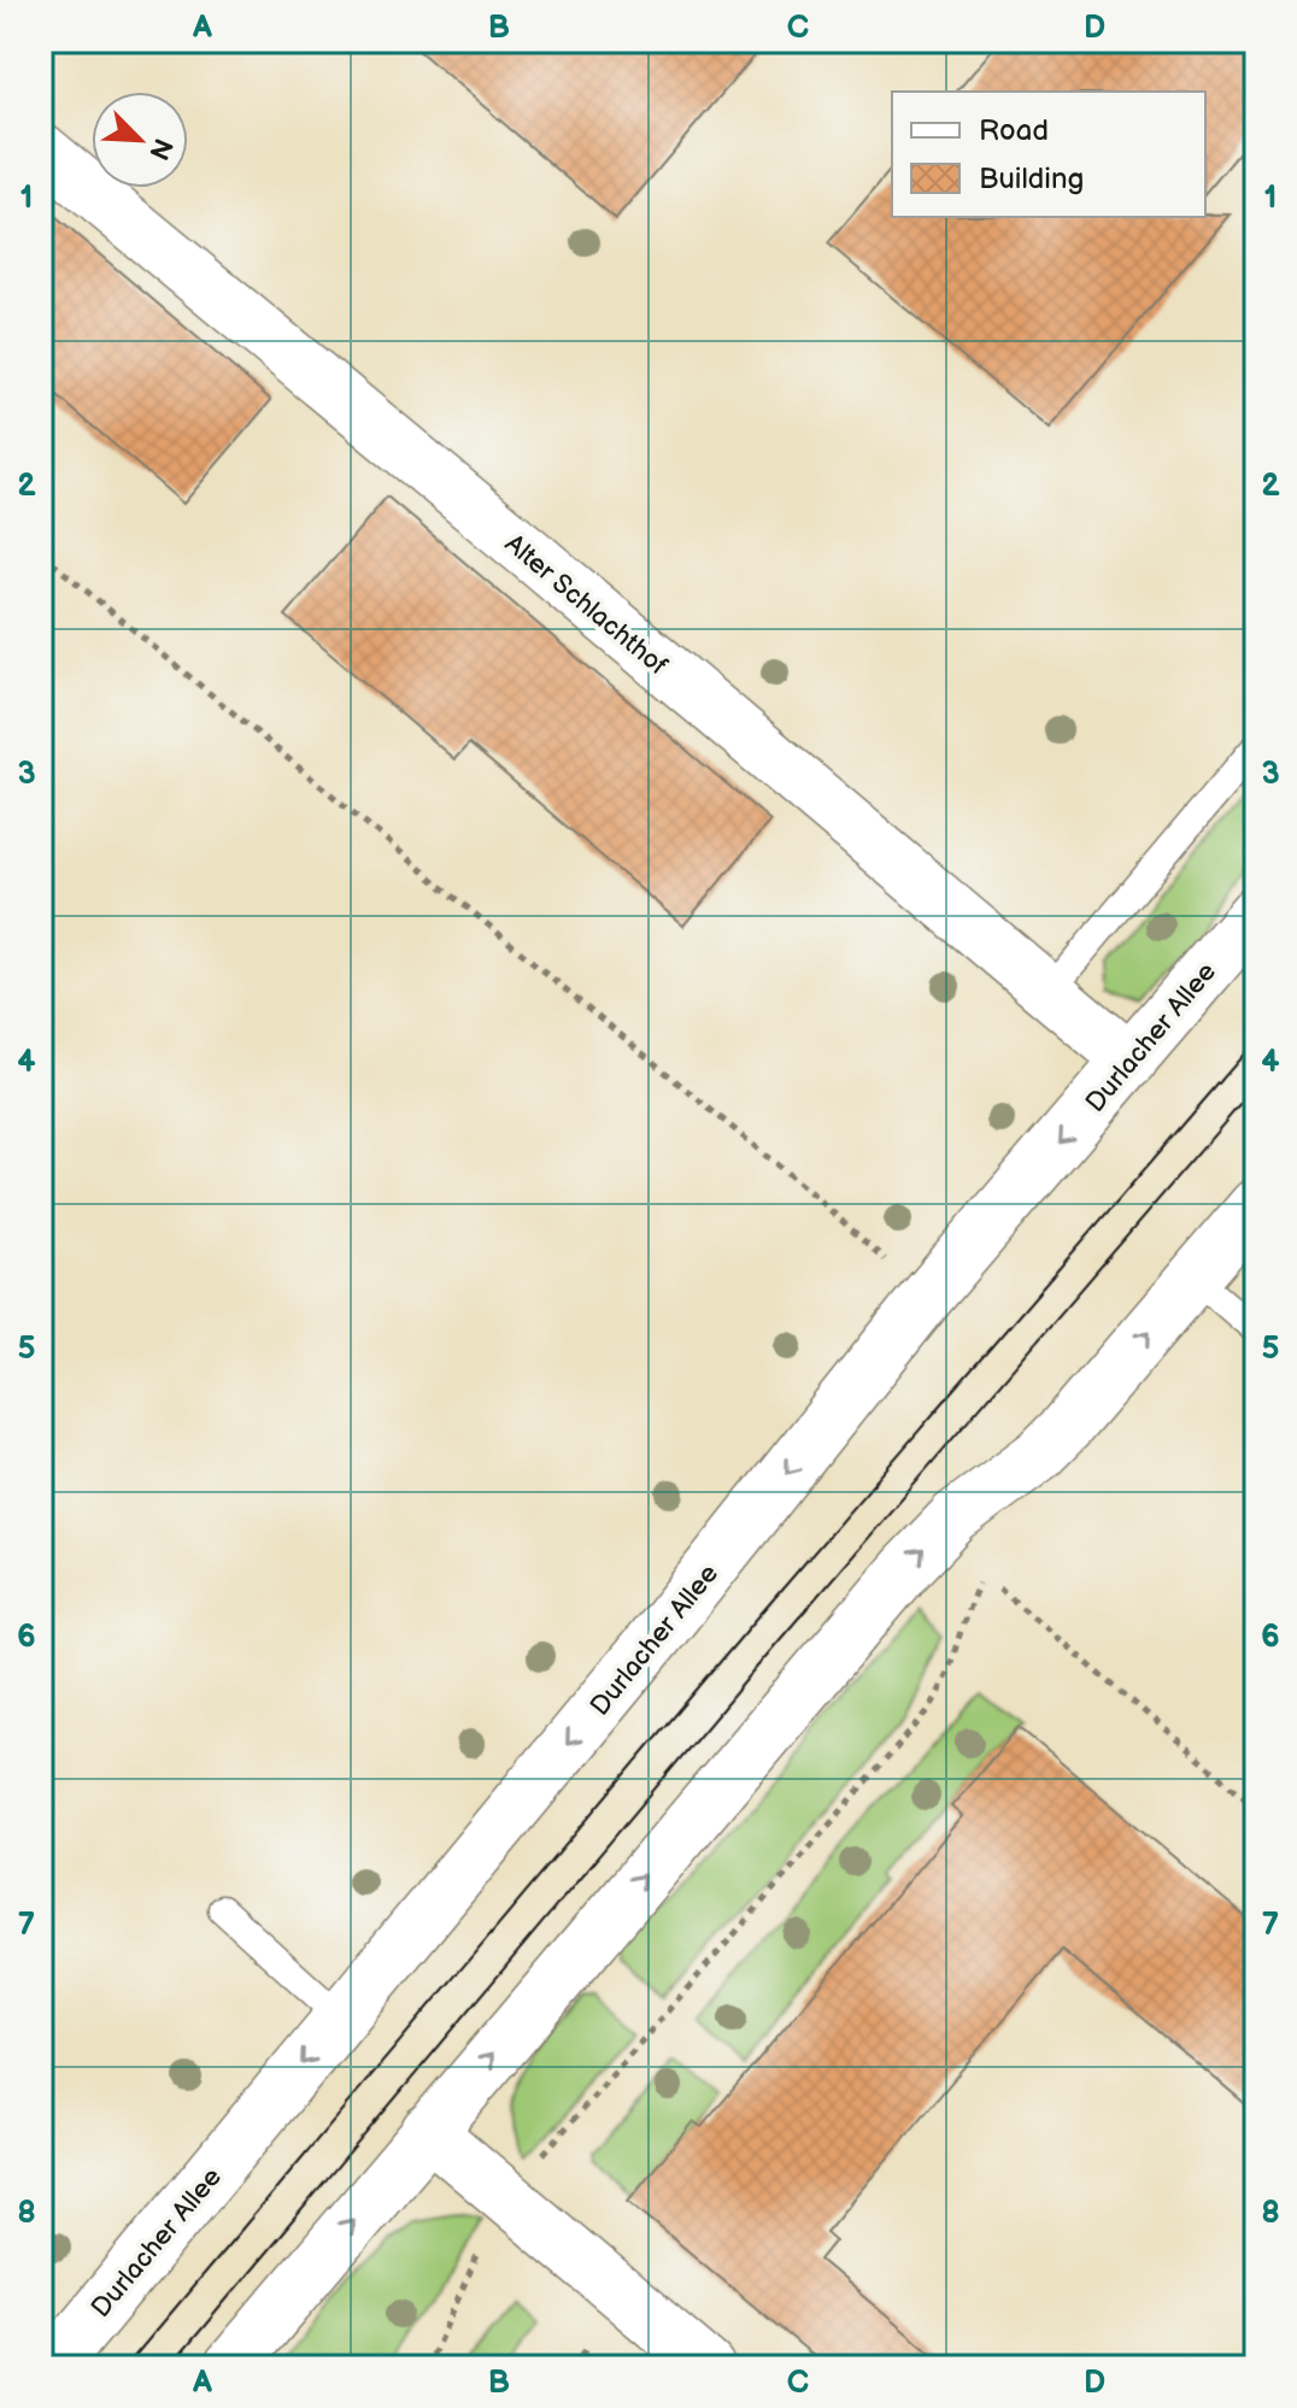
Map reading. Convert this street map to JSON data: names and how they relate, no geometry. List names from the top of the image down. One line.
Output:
{"streets":{"street":["Alter Schlachthof","Durlacher Allee"]},"crossings":[["Alter Schlachthof","Durlacher Allee"]],"legend":["Road","Building"],"north":"bottom right","grid":{"columns":["A","B","C","D"],"rows":["1","2","3","4","5","6","7","8"]}}
